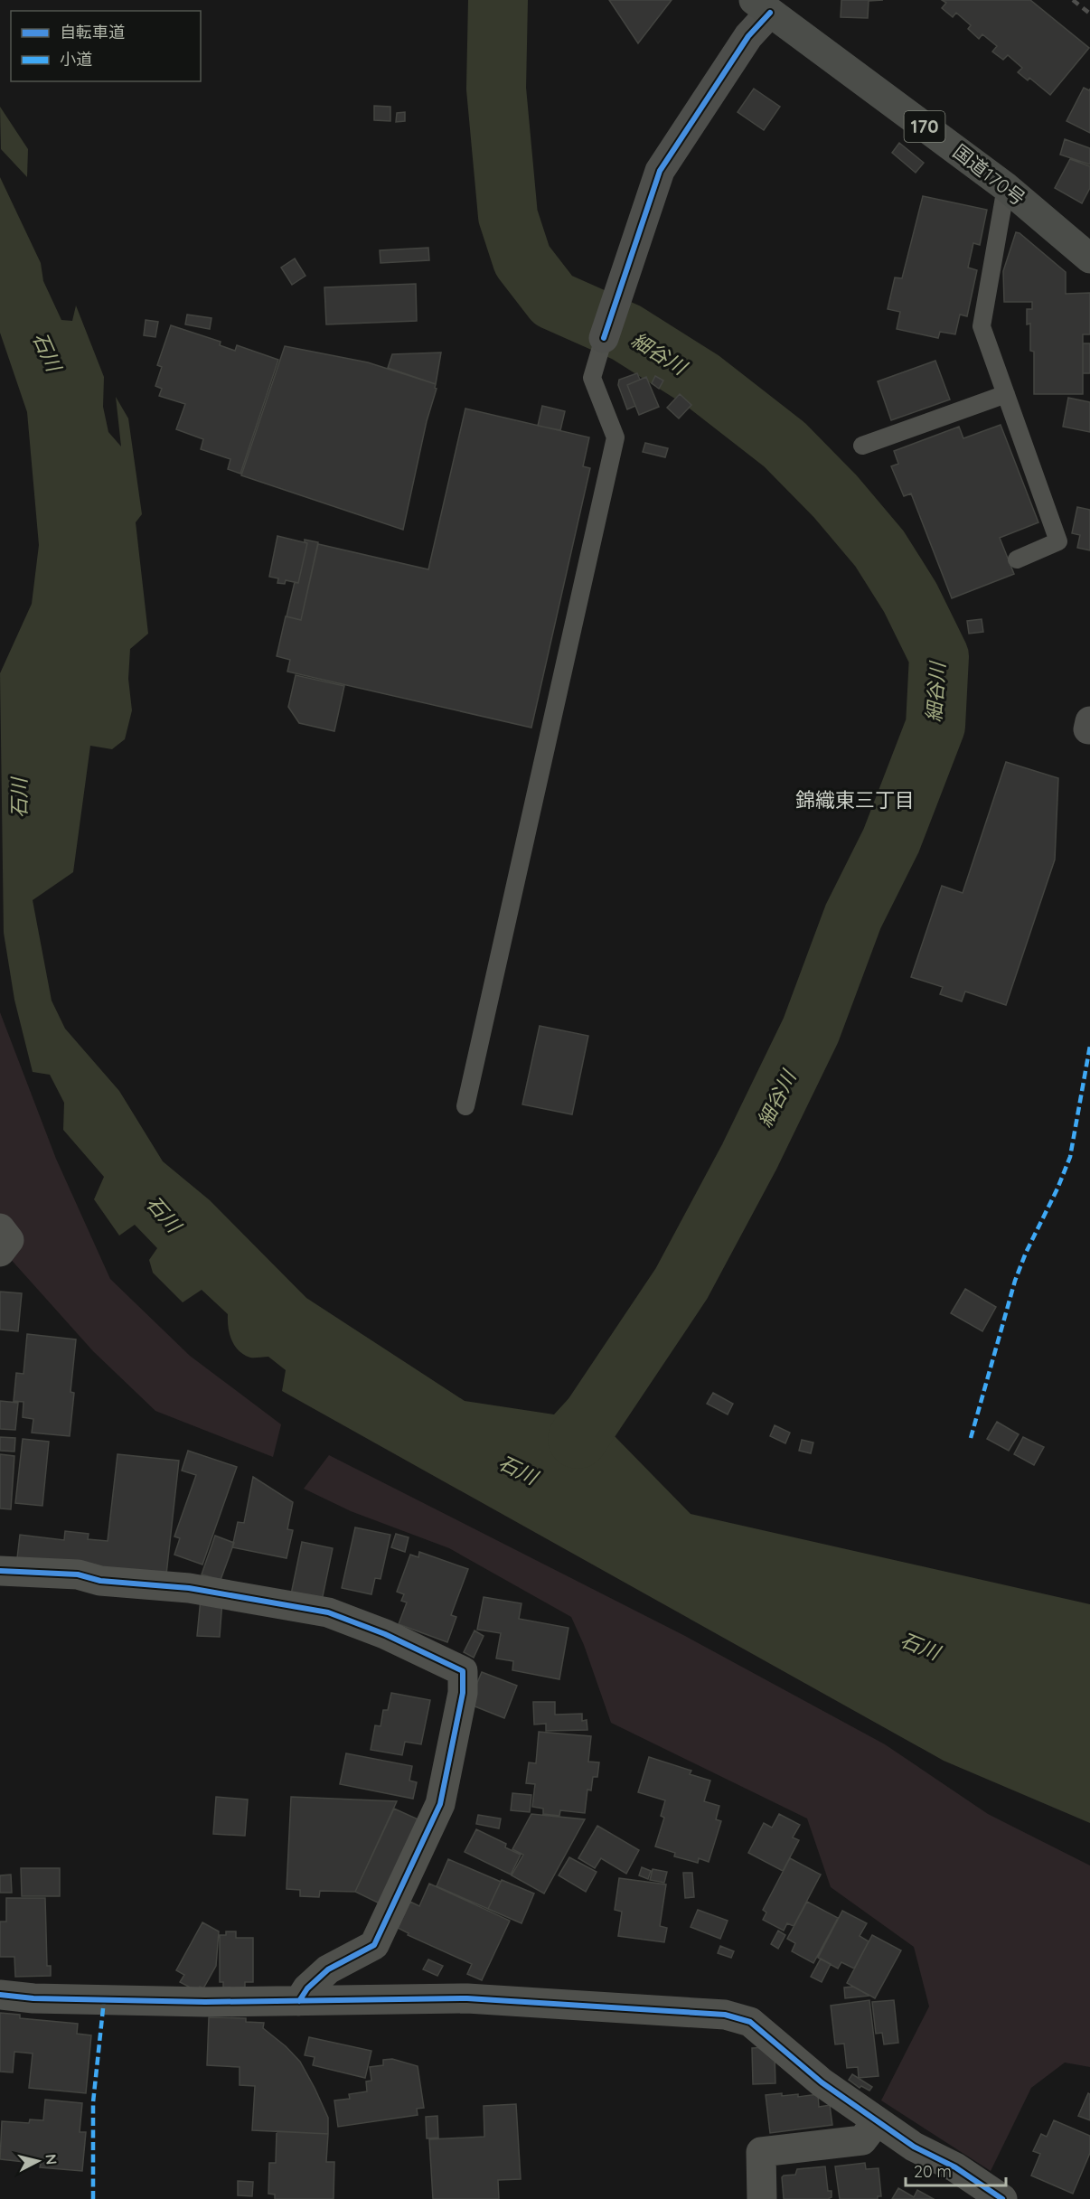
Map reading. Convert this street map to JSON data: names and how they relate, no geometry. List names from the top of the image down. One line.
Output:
{"streets":{"highway":["170","国道170号"]},"districts":["錦織東三丁目"],"water":["石川","細谷川"],"legend":["自転車道","小道"],"scale_bar":"20 m","north":"right"}
